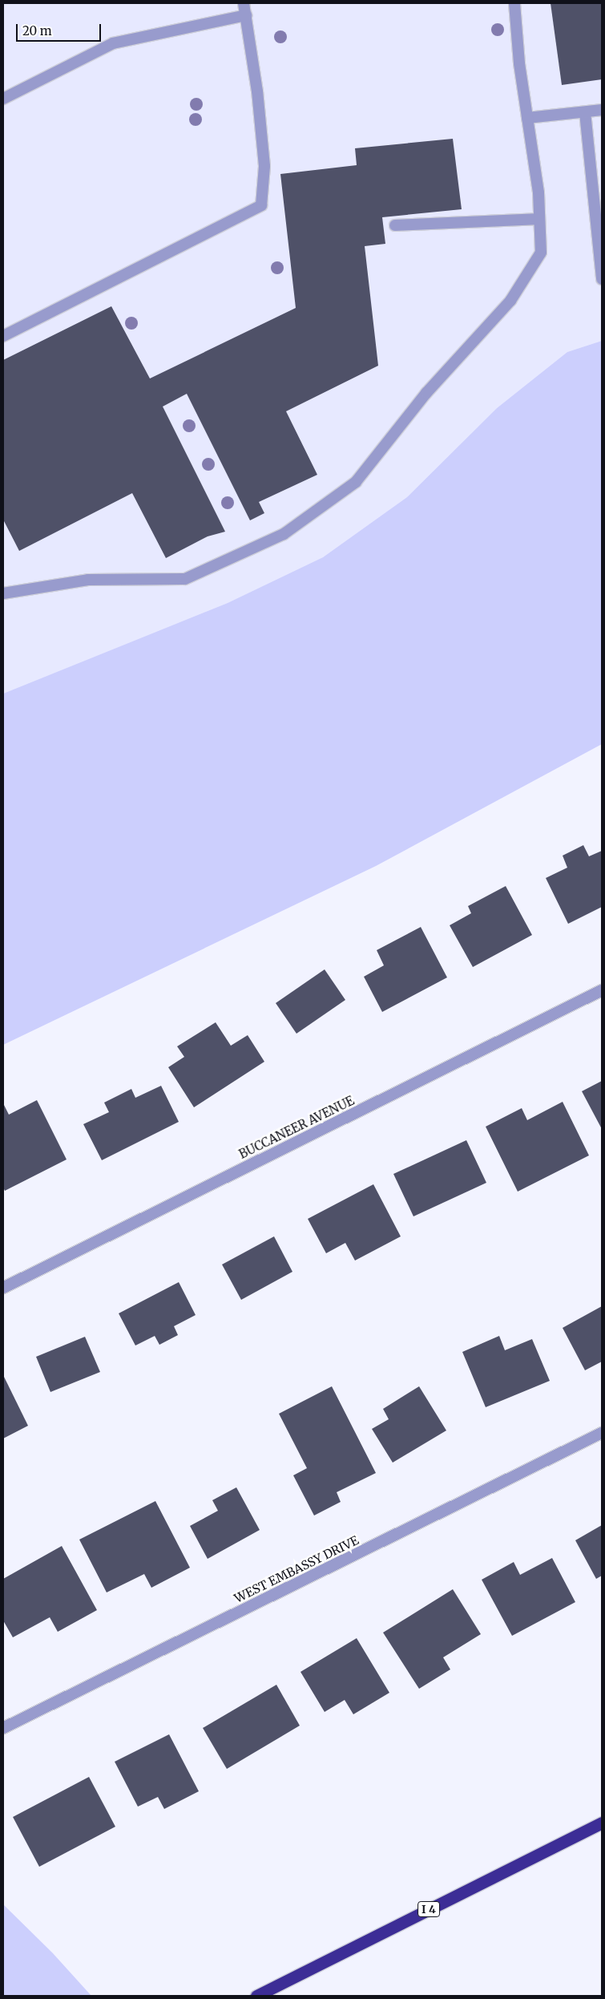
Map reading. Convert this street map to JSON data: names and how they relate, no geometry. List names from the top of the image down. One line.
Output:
{"streets":{"highway":["I 4"],"street":["BUCCANEER AVENUE","WEST EMBASSY DRIVE"]},"scale_bar":"20 m"}
